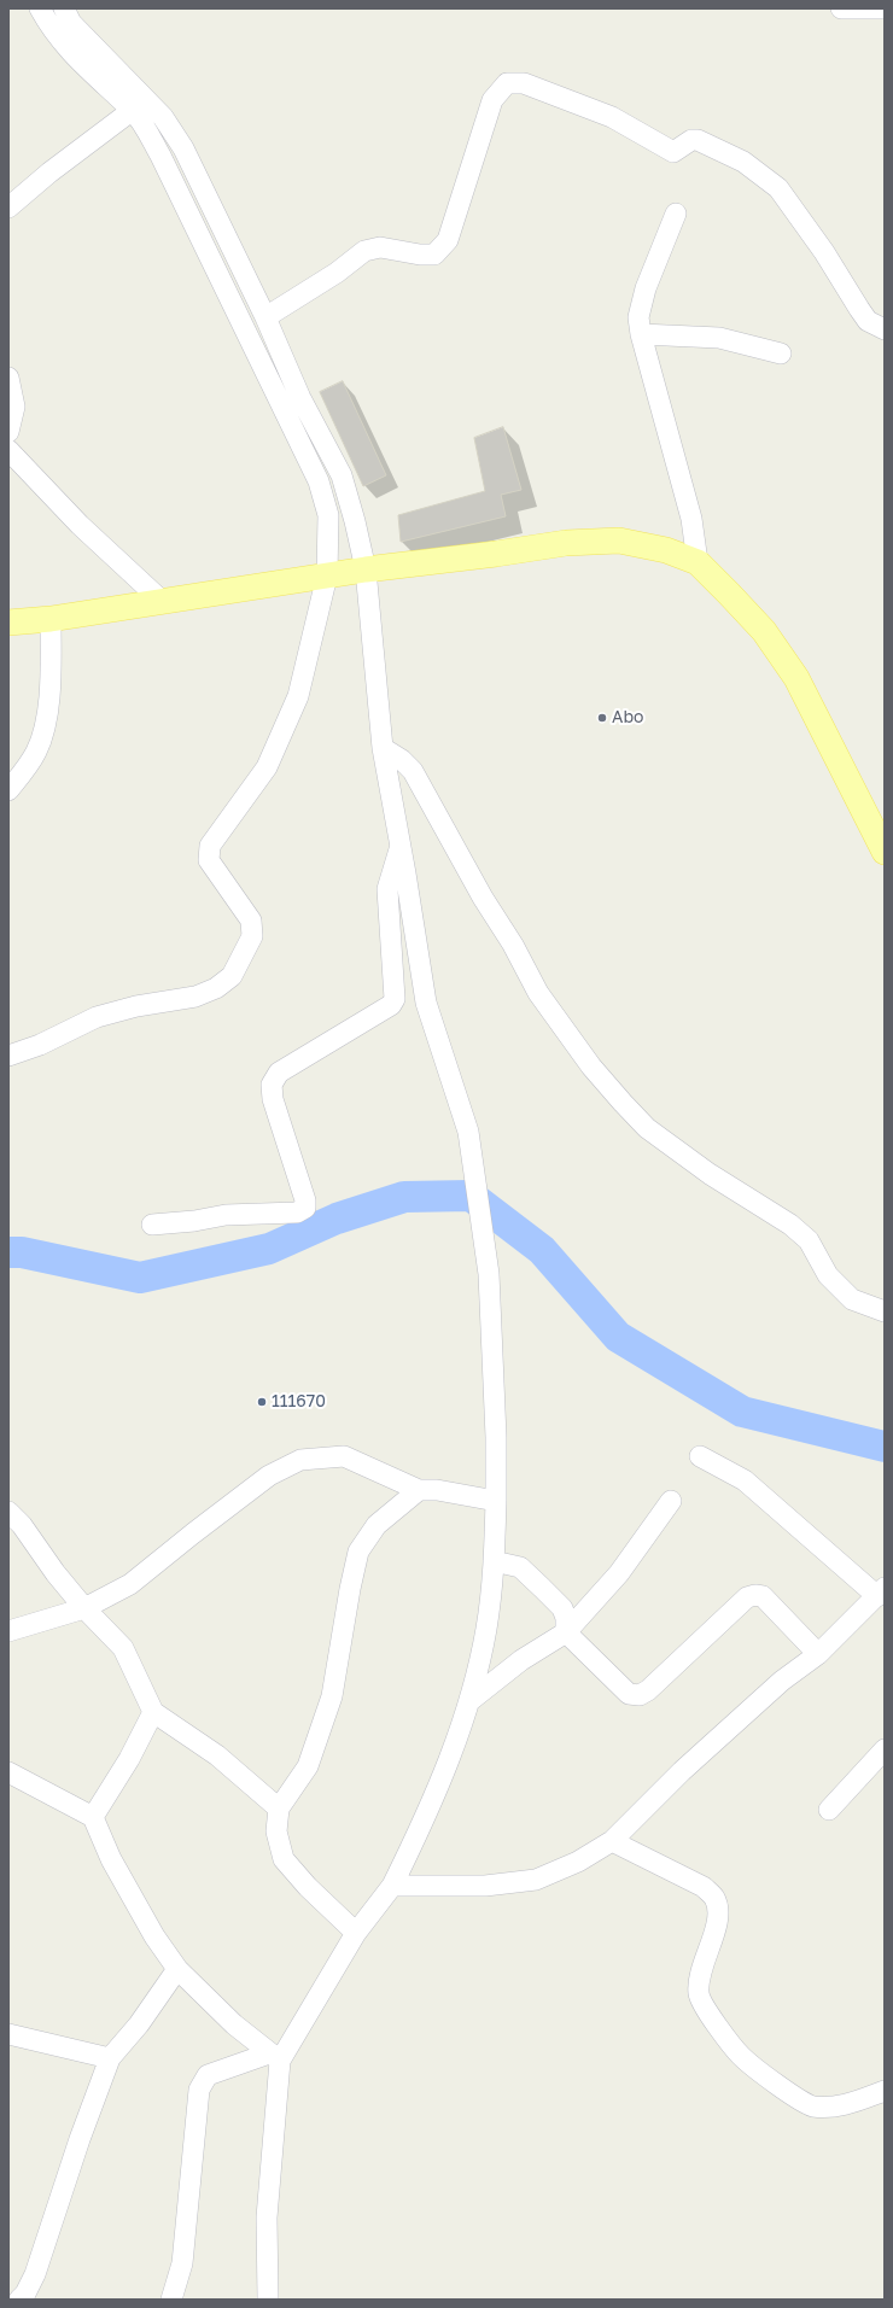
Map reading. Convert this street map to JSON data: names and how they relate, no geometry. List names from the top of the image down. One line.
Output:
{"places":["Abo","111670"]}
